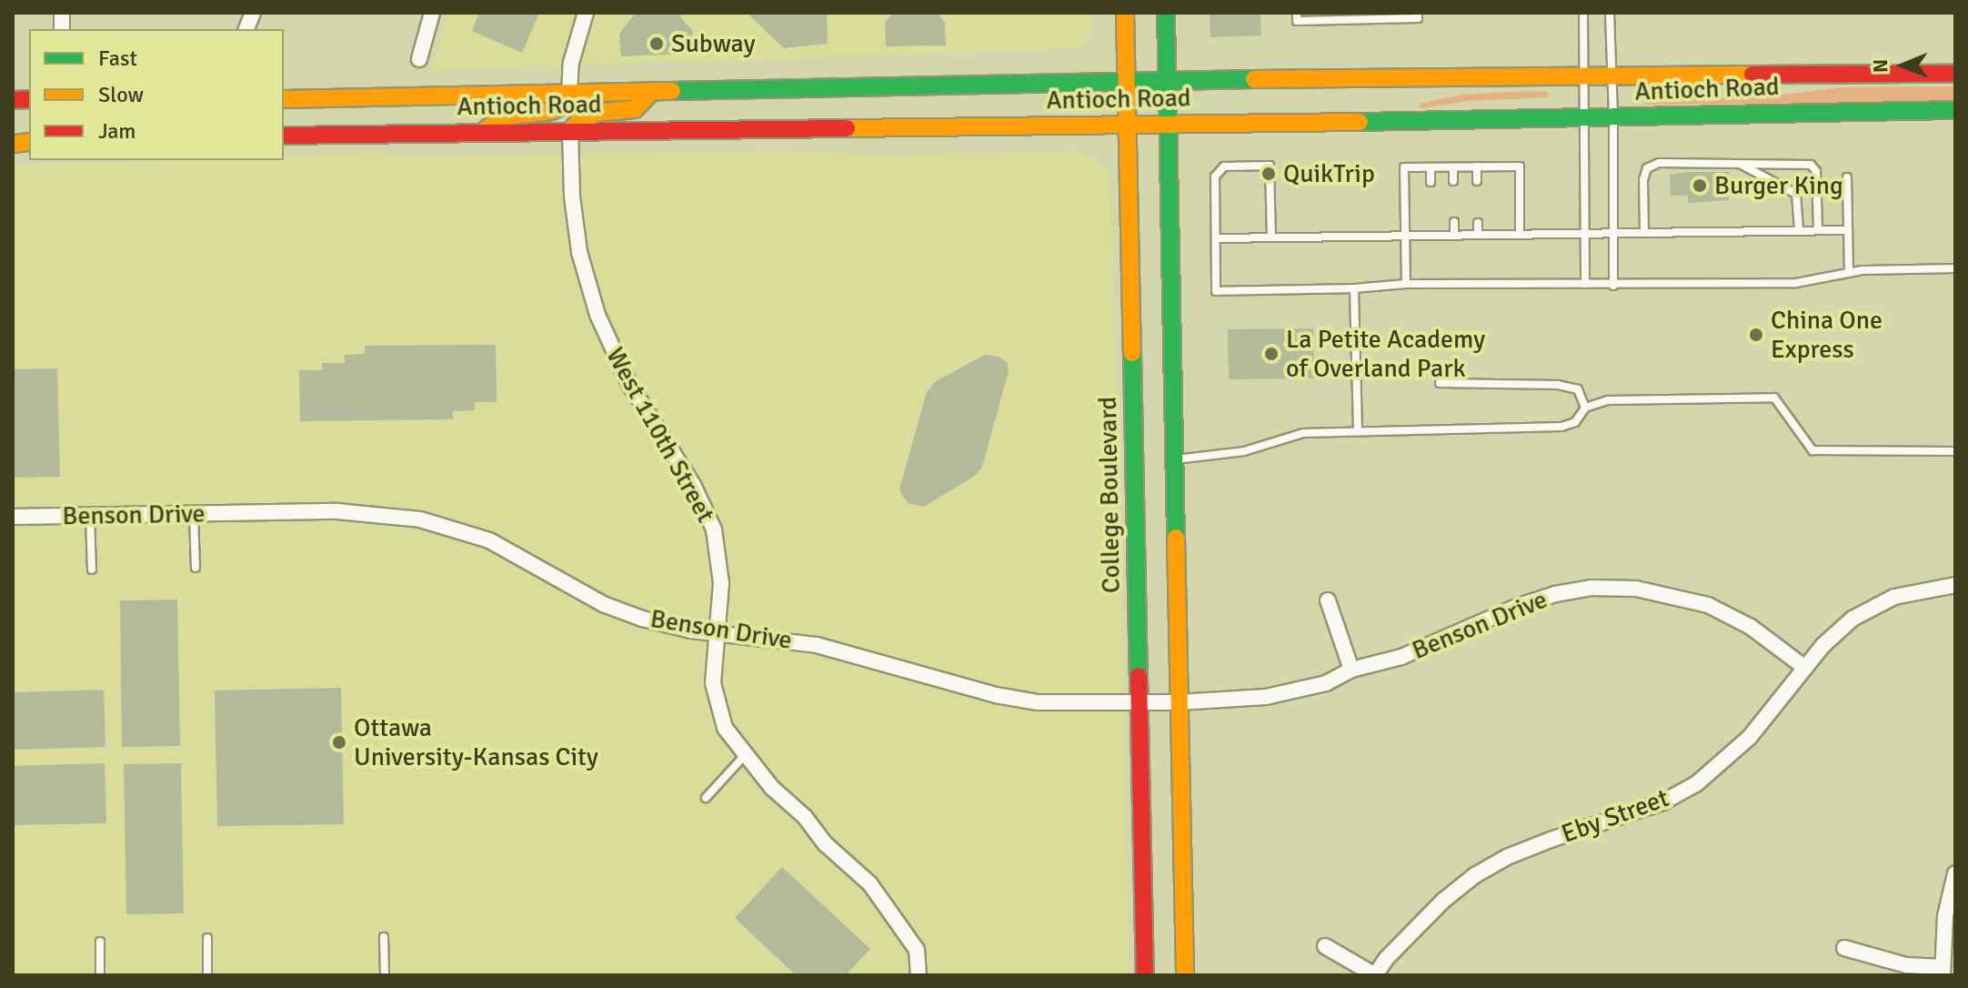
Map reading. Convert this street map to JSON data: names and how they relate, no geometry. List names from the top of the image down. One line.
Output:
{"streets":{"main road":["Antioch Road","College Boulevard"],"street":["West 110th Street","Benson Drive","Eby Street"]},"crossings":[["Antioch Road","West 110th Street"],["Antioch Road","College Boulevard"],["West 110th Street","Benson Drive"],["College Boulevard","Benson Drive"],["Benson Drive","Eby Street"]],"places":["Subway","QuikTrip","Burger King","China One Express","La Petite Academy of Overland Park","Ottawa University-Kansas City"],"legend":["Fast","Slow","Jam"],"north":"left"}
